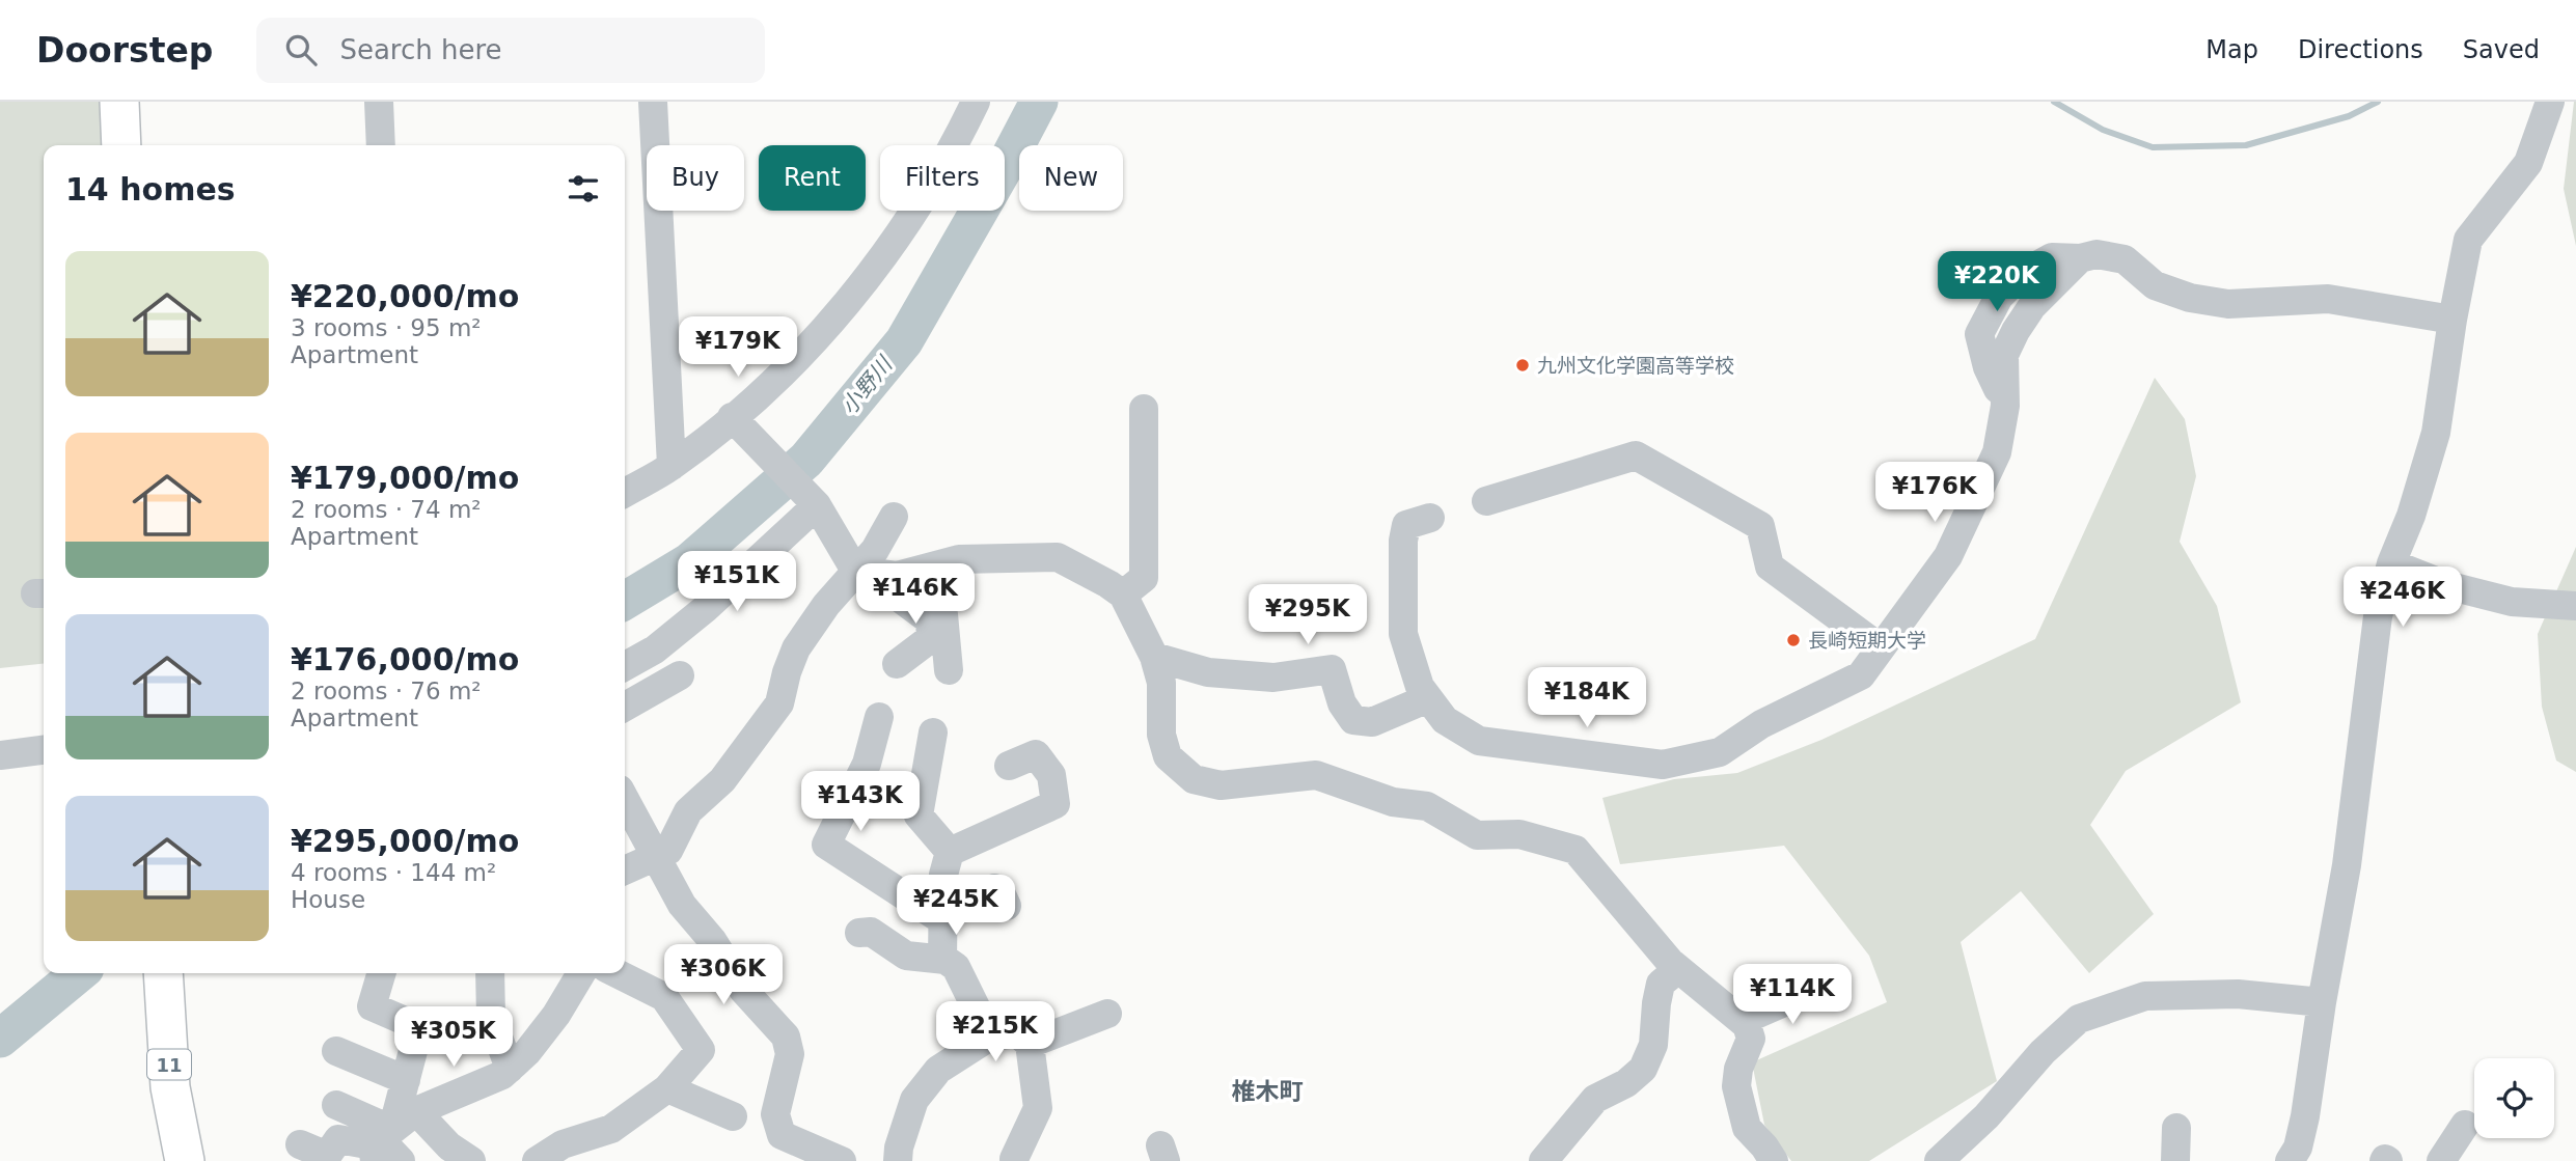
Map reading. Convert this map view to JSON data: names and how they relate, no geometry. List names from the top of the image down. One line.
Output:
{"streets":{"main road":["11"]},"districts":["椎木町"],"water":["小野川"],"places":["九州文化学園高等学校","長崎短期大学"],"page":{"header":"Doorstep","search":"Search here","nav":["Map","Directions","Saved"],"chip":["Buy","Rent","Filters","New"],"heading":"14 homes","list":[{"name":"¥220,000/mo","note":"3 rooms · 95 m² · Apartment"},{"name":"¥179,000/mo","note":"2 rooms · 74 m² · Apartment"},{"name":"¥176,000/mo","note":"2 rooms · 76 m² · Apartment"},{"name":"¥295,000/mo","note":"4 rooms · 144 m² · House"}],"price":["¥220K","¥179K","¥176K","¥151K","¥146K","¥246K","¥295K","¥184K","¥143K","¥245K","¥306K","¥114K","¥215K","¥305K"]}}
